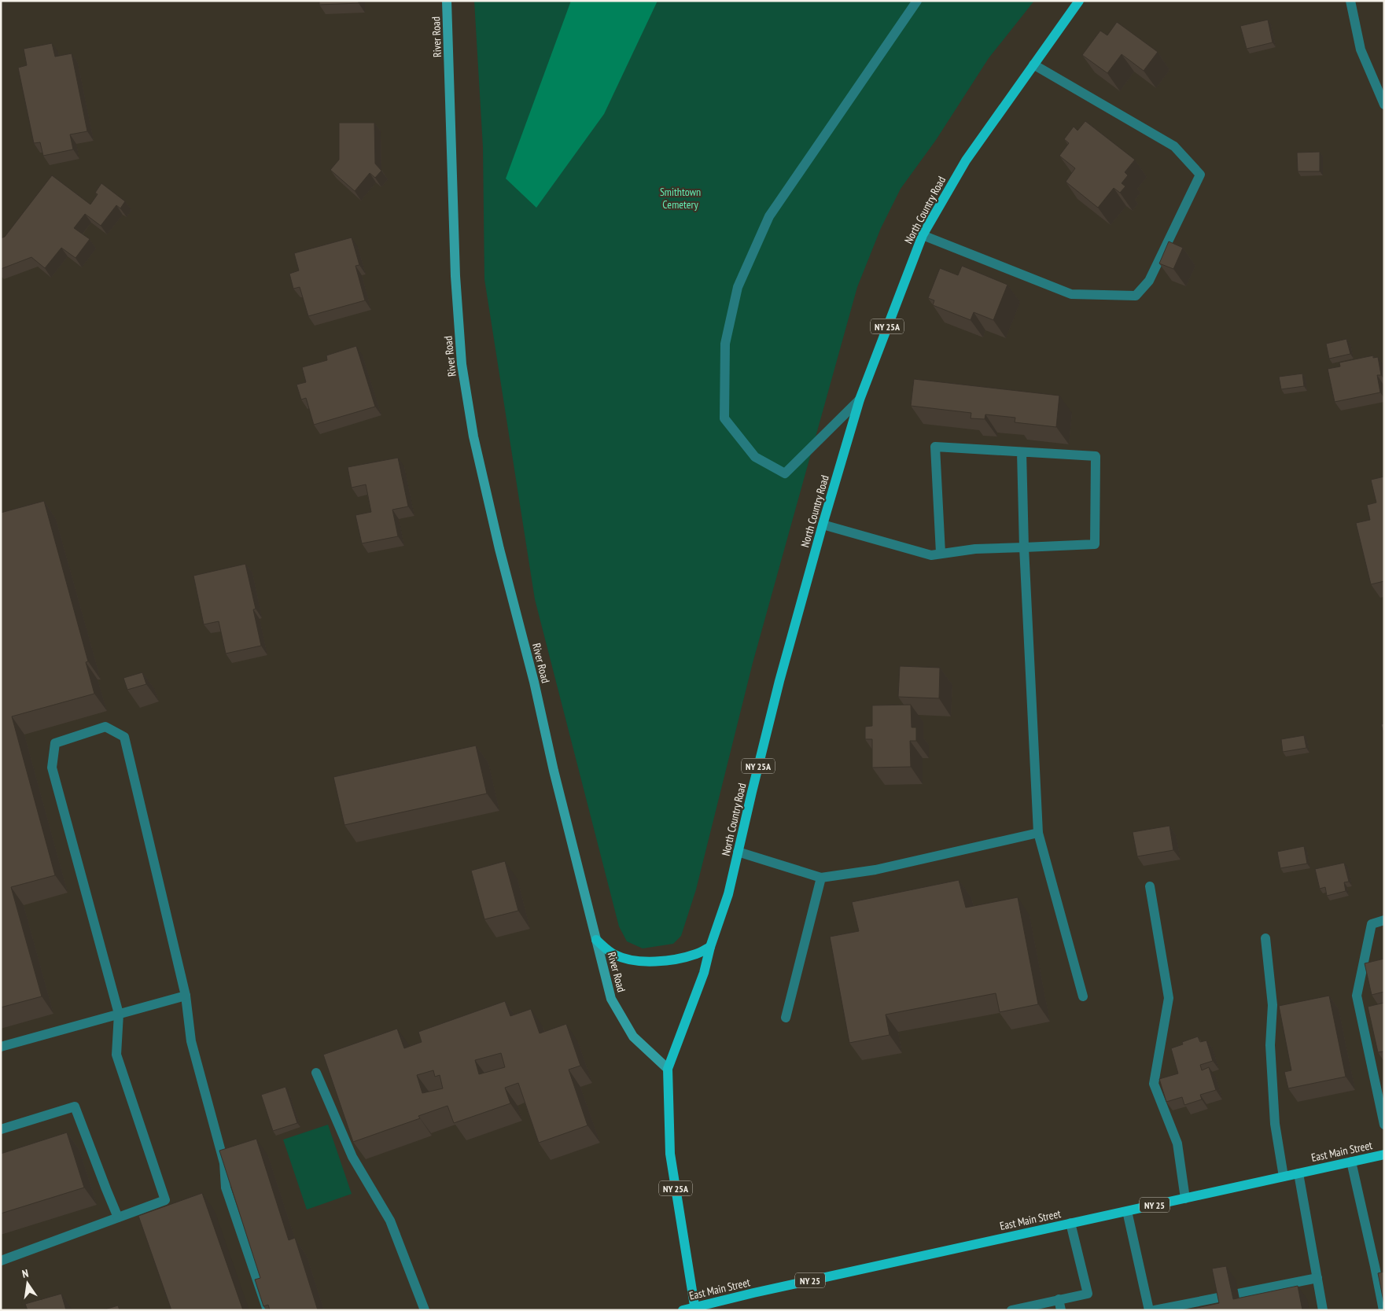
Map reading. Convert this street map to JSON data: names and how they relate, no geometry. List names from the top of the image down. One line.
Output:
{"streets":{"main road":["North Country Road","NY 25A","East Main Street","NY 25"],"street":["River Road"]},"crossings":[["River Road","North Country Road"],["River Road","NY 25A"],["North Country Road","NY 25A"],["NY 25A","East Main Street"]],"parks":["Smithtown Cemetery"],"north":"top"}
